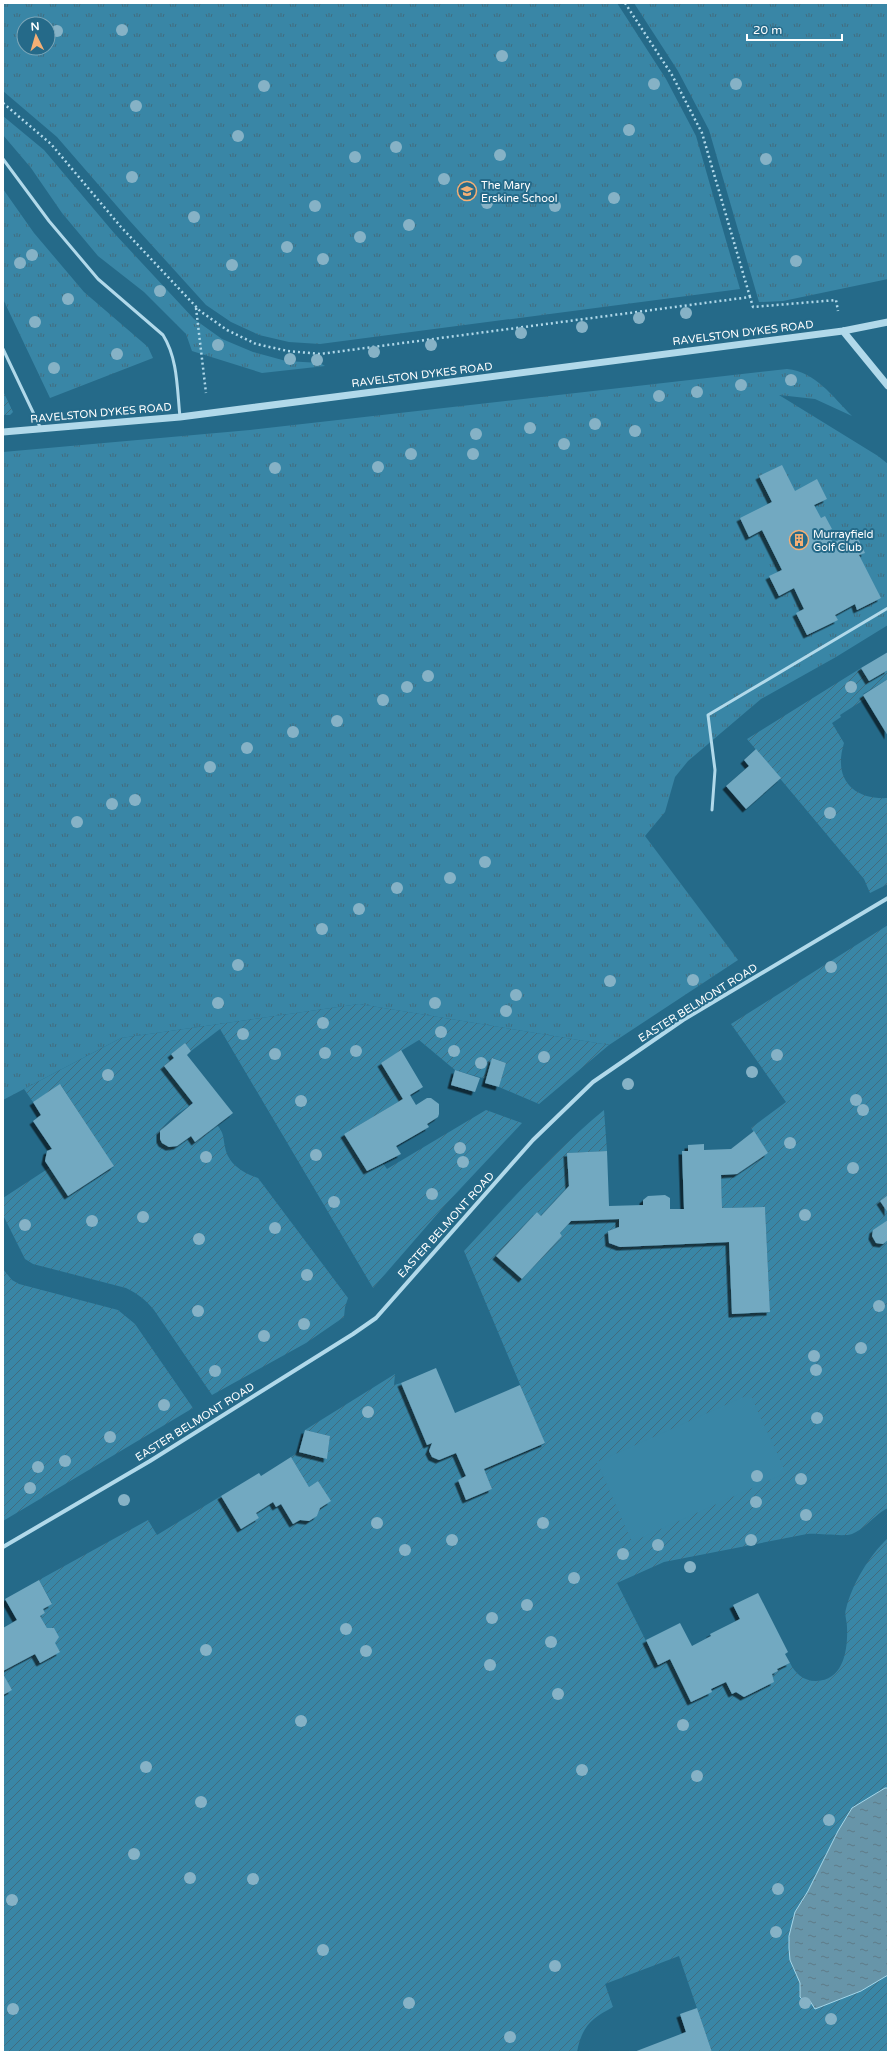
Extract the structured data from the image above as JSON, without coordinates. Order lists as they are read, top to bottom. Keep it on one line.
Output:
{"streets":{"street":["RAVELSTON DYKES ROAD","EASTER BELMONT ROAD"]},"places":{"school or university":["The Mary Erskine School"],"building":["Murrayfield Golf Club"]},"scale_bar":"20 m","north":"top"}
